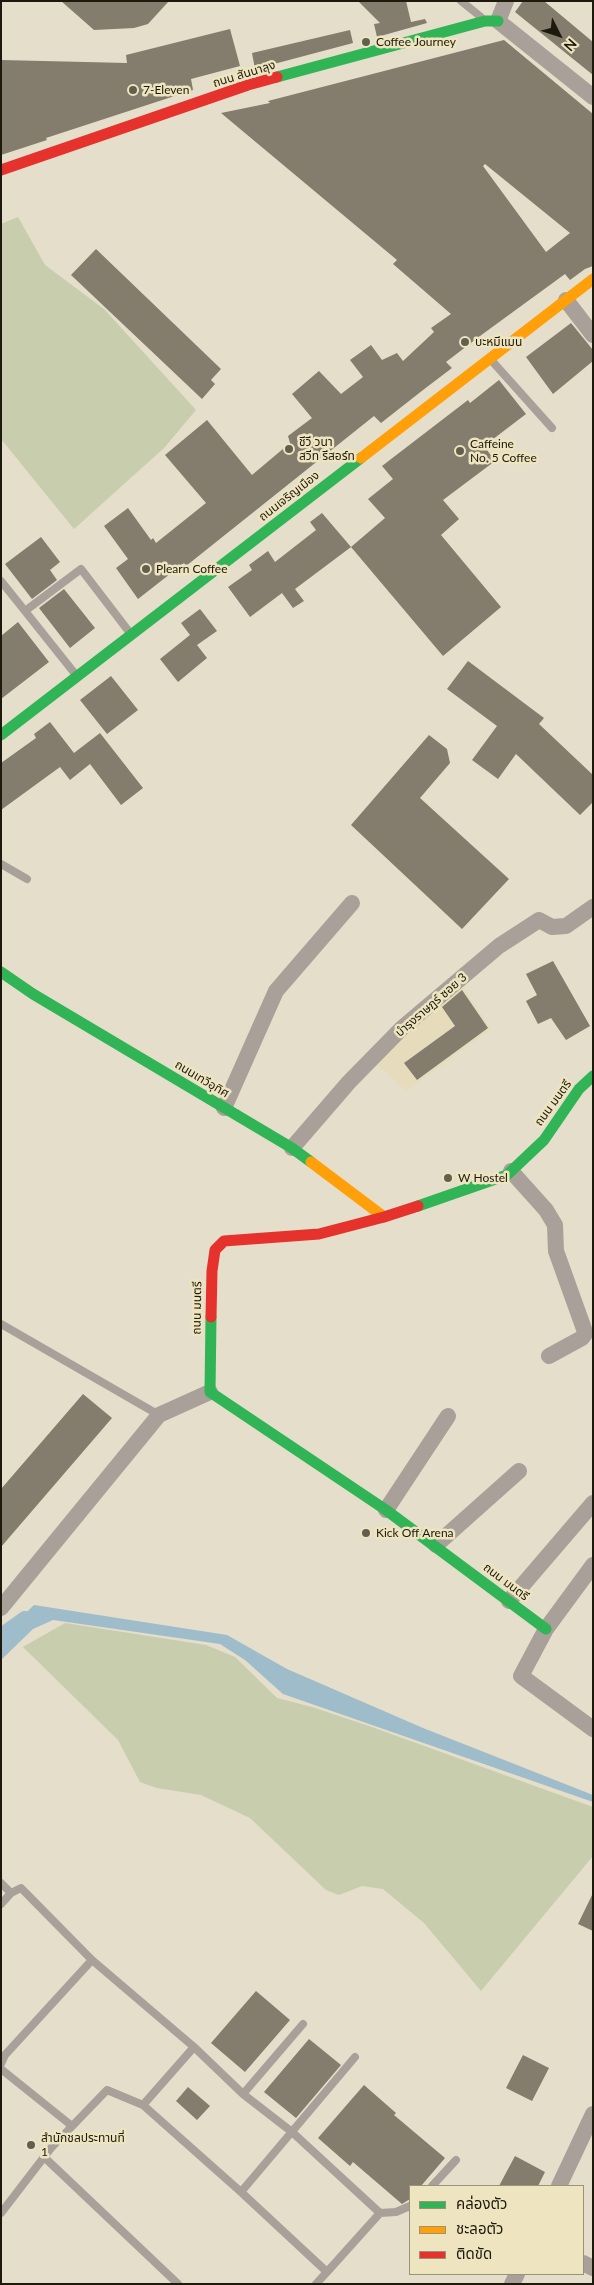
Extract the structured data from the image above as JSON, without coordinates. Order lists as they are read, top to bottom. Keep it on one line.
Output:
{"streets":{"street":["ถนน สันนาลุง","ถนนเจริญเมือง","บำรุงราษฏร์ ซอย 3","ถนนเทวีอุทิศ","ถนน มนตรี"]},"crossings":[["บำรุงราษฏร์ ซอย 3","ถนนเทวีอุทิศ"],["ถนนเทวีอุทิศ","ถนน มนตรี"]],"places":["Coffee Journey","7-Eleven","บะหมีแมน","ชีวี วนา สวีท รีสอร์ท","Caffeine No. 5 Coffee","Plearn Coffee","W Hostel","Kick Off Arena","สำนักชลประทานที่ 1"],"legend":["คล่องตัว","ชะลอตัว","ติดขัด"],"north":"bottom right"}
